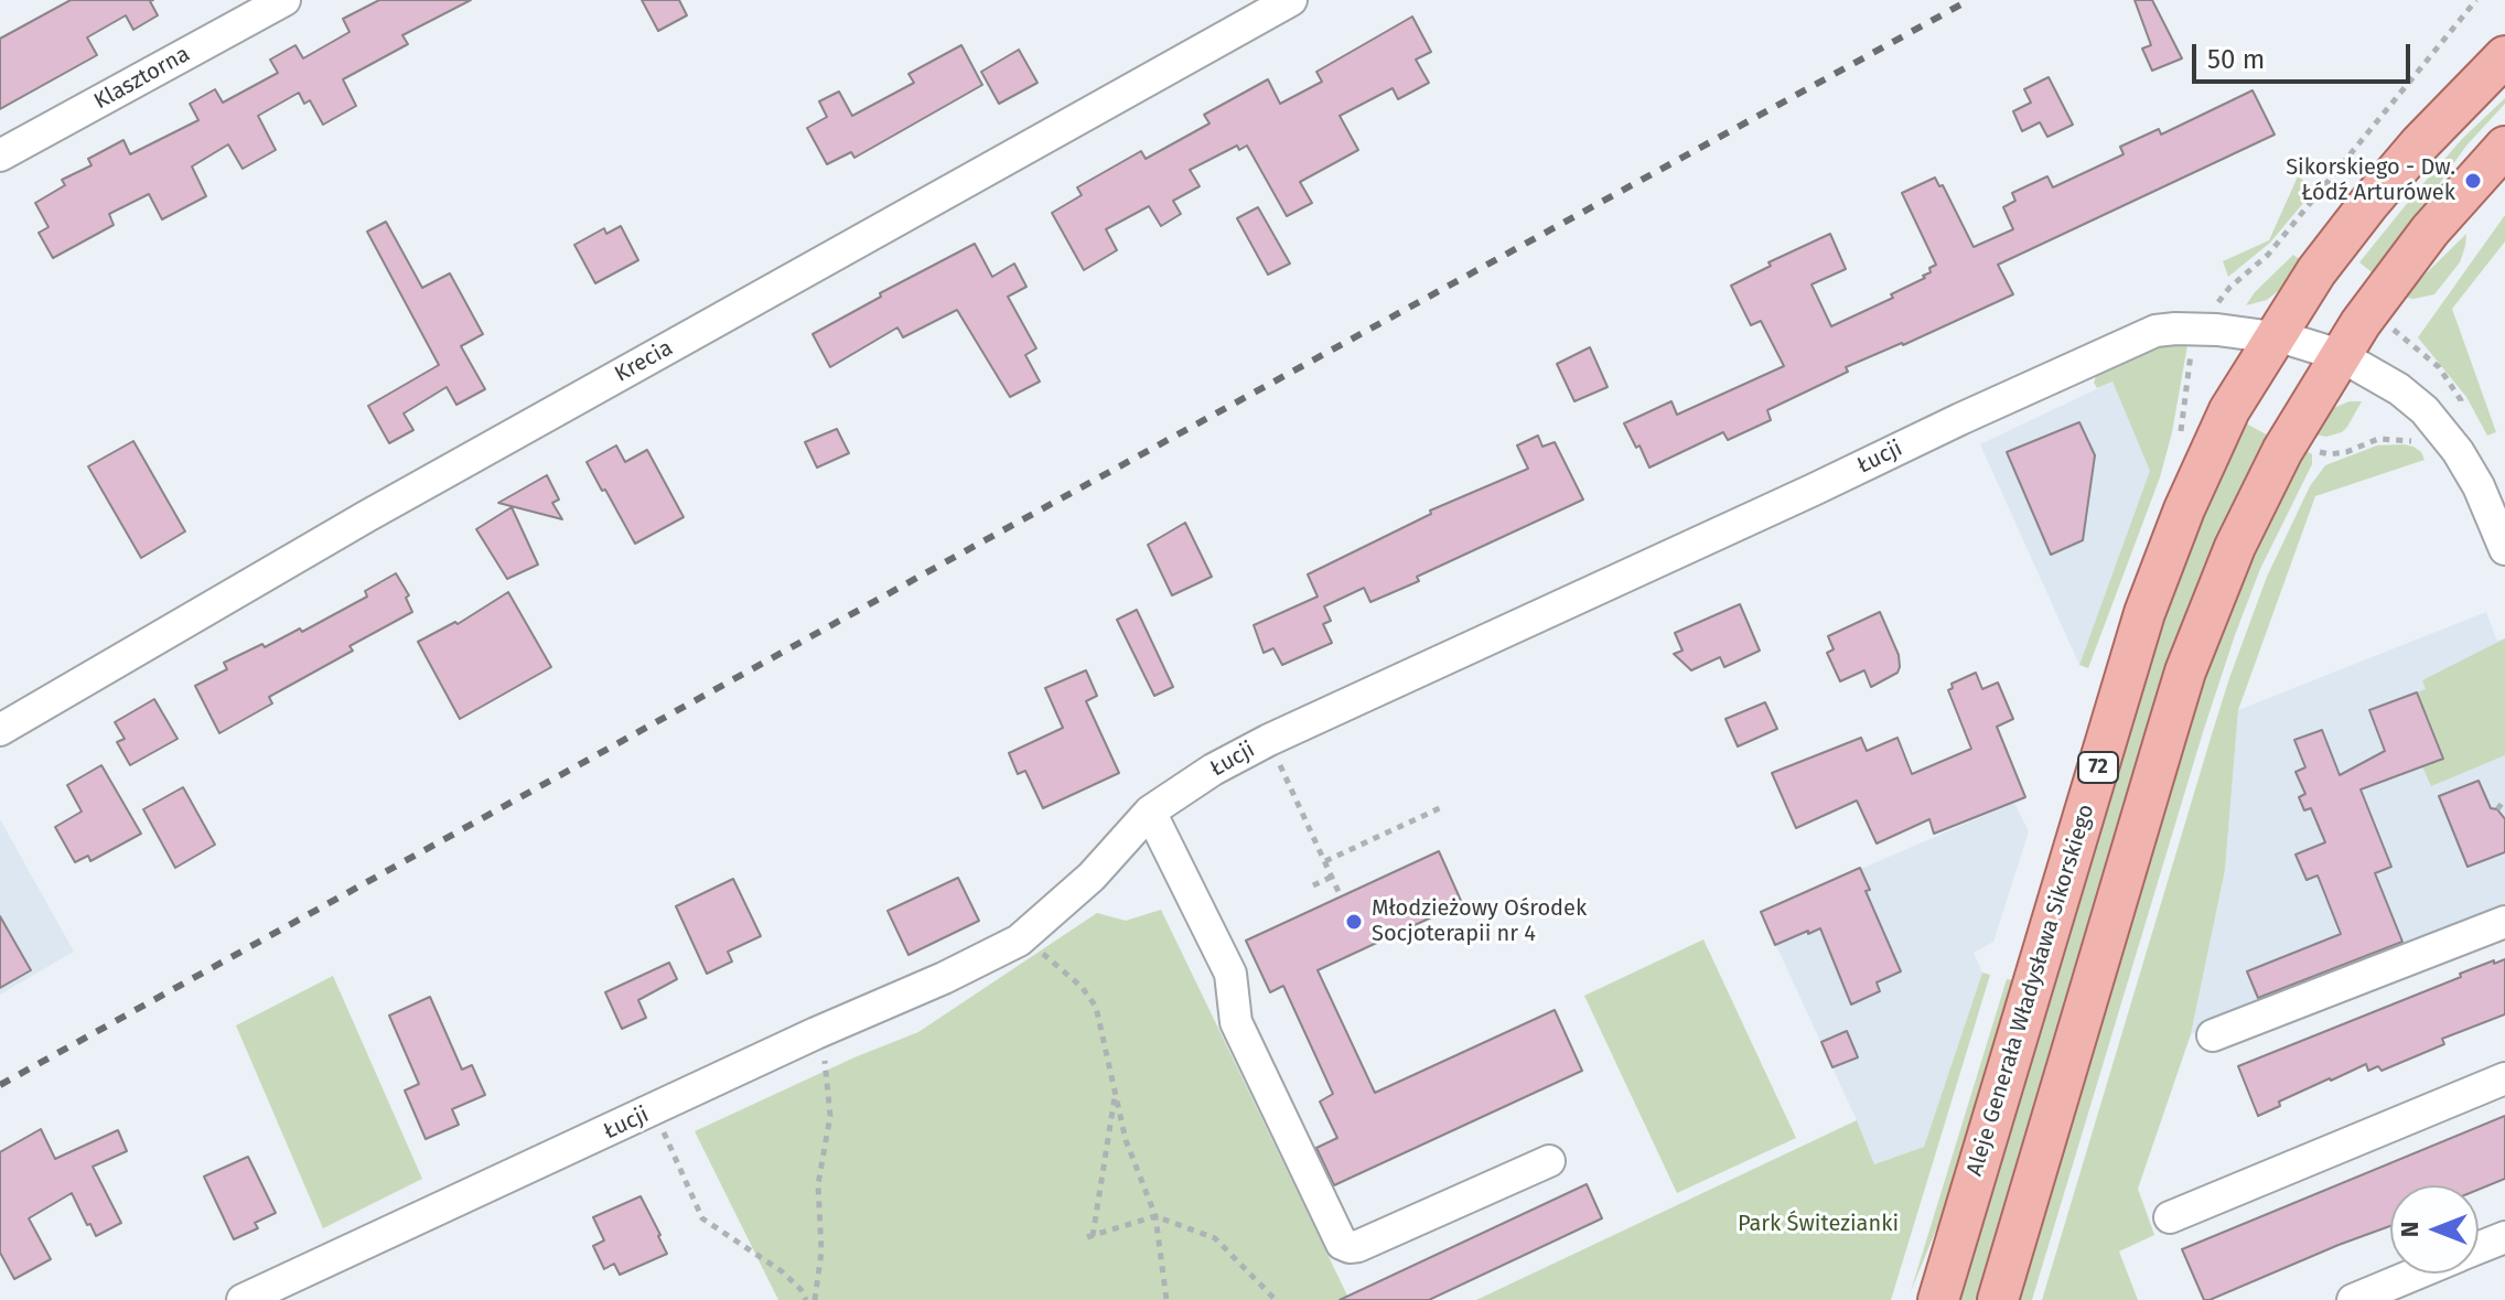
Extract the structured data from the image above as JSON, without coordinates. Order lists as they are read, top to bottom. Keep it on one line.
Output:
{"streets":{"main road":["72","Aleje Generała Władysława Sikorskiego"],"street":["Klasztorna","Krecia","Łucji"]},"crossings":[["Łucji","72"],["Łucji","Aleje Generała Władysława Sikorskiego"]],"parks":["Park Świtezianki"],"places":["Sikorskiego - Dw. Łódź Arturówek","Młodzieżowy Ośrodek Socjoterapii nr 4"],"scale_bar":"50 m","north":"left"}
